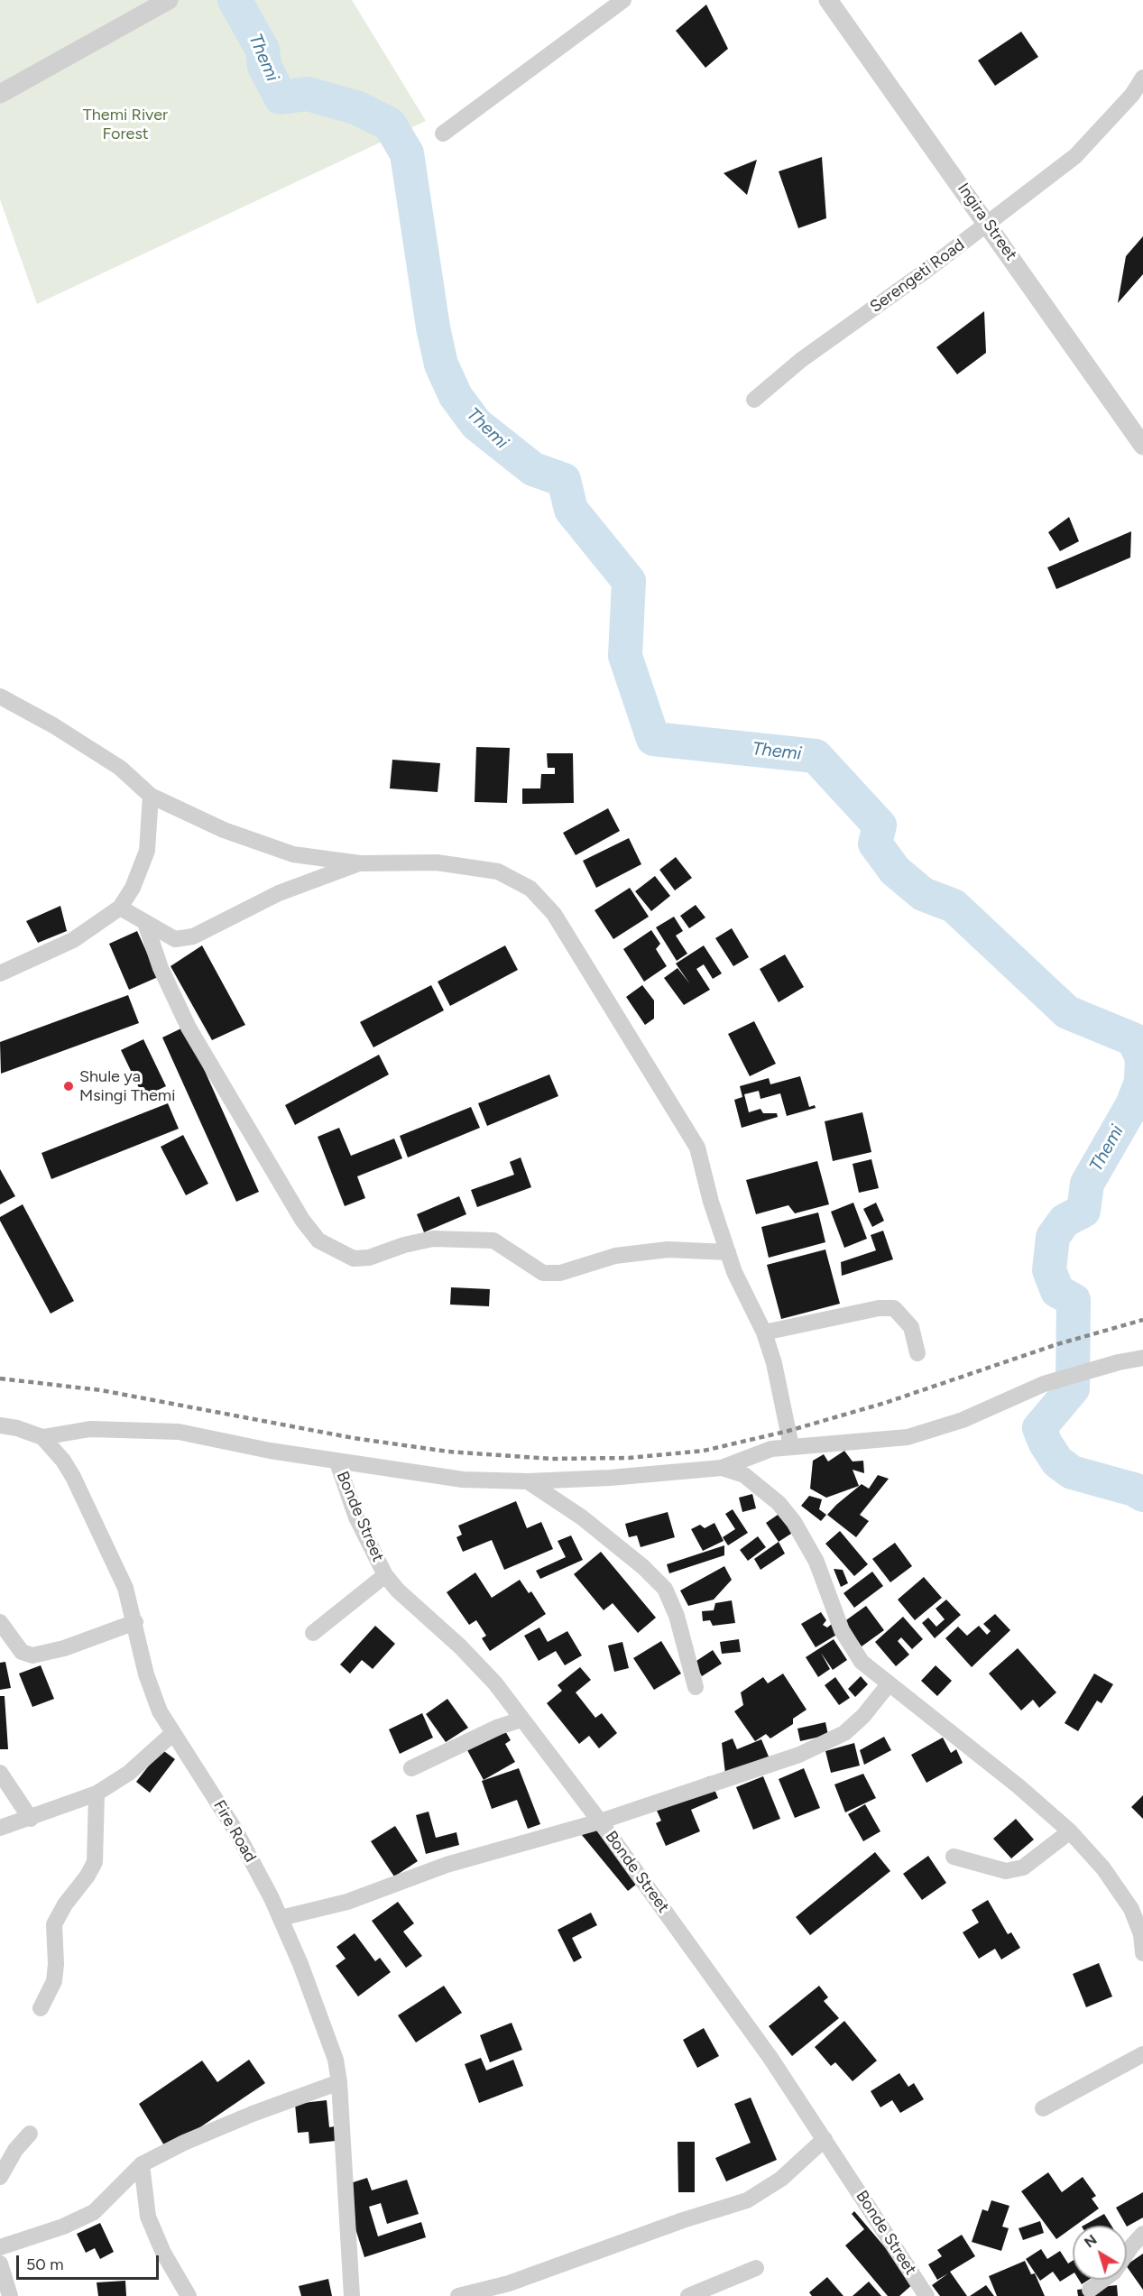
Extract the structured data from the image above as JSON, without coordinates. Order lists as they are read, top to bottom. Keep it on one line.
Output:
{"streets":{"street":["Ingira Street","Serengeti Road","Bonde Street","Fire Road"]},"crossings":[["Ingira Street","Serengeti Road"]],"water":["Themi"],"parks":["Themi River Forest"],"places":["Shule ya Msingi Themi"],"scale_bar":"50 m","north":"top left"}
